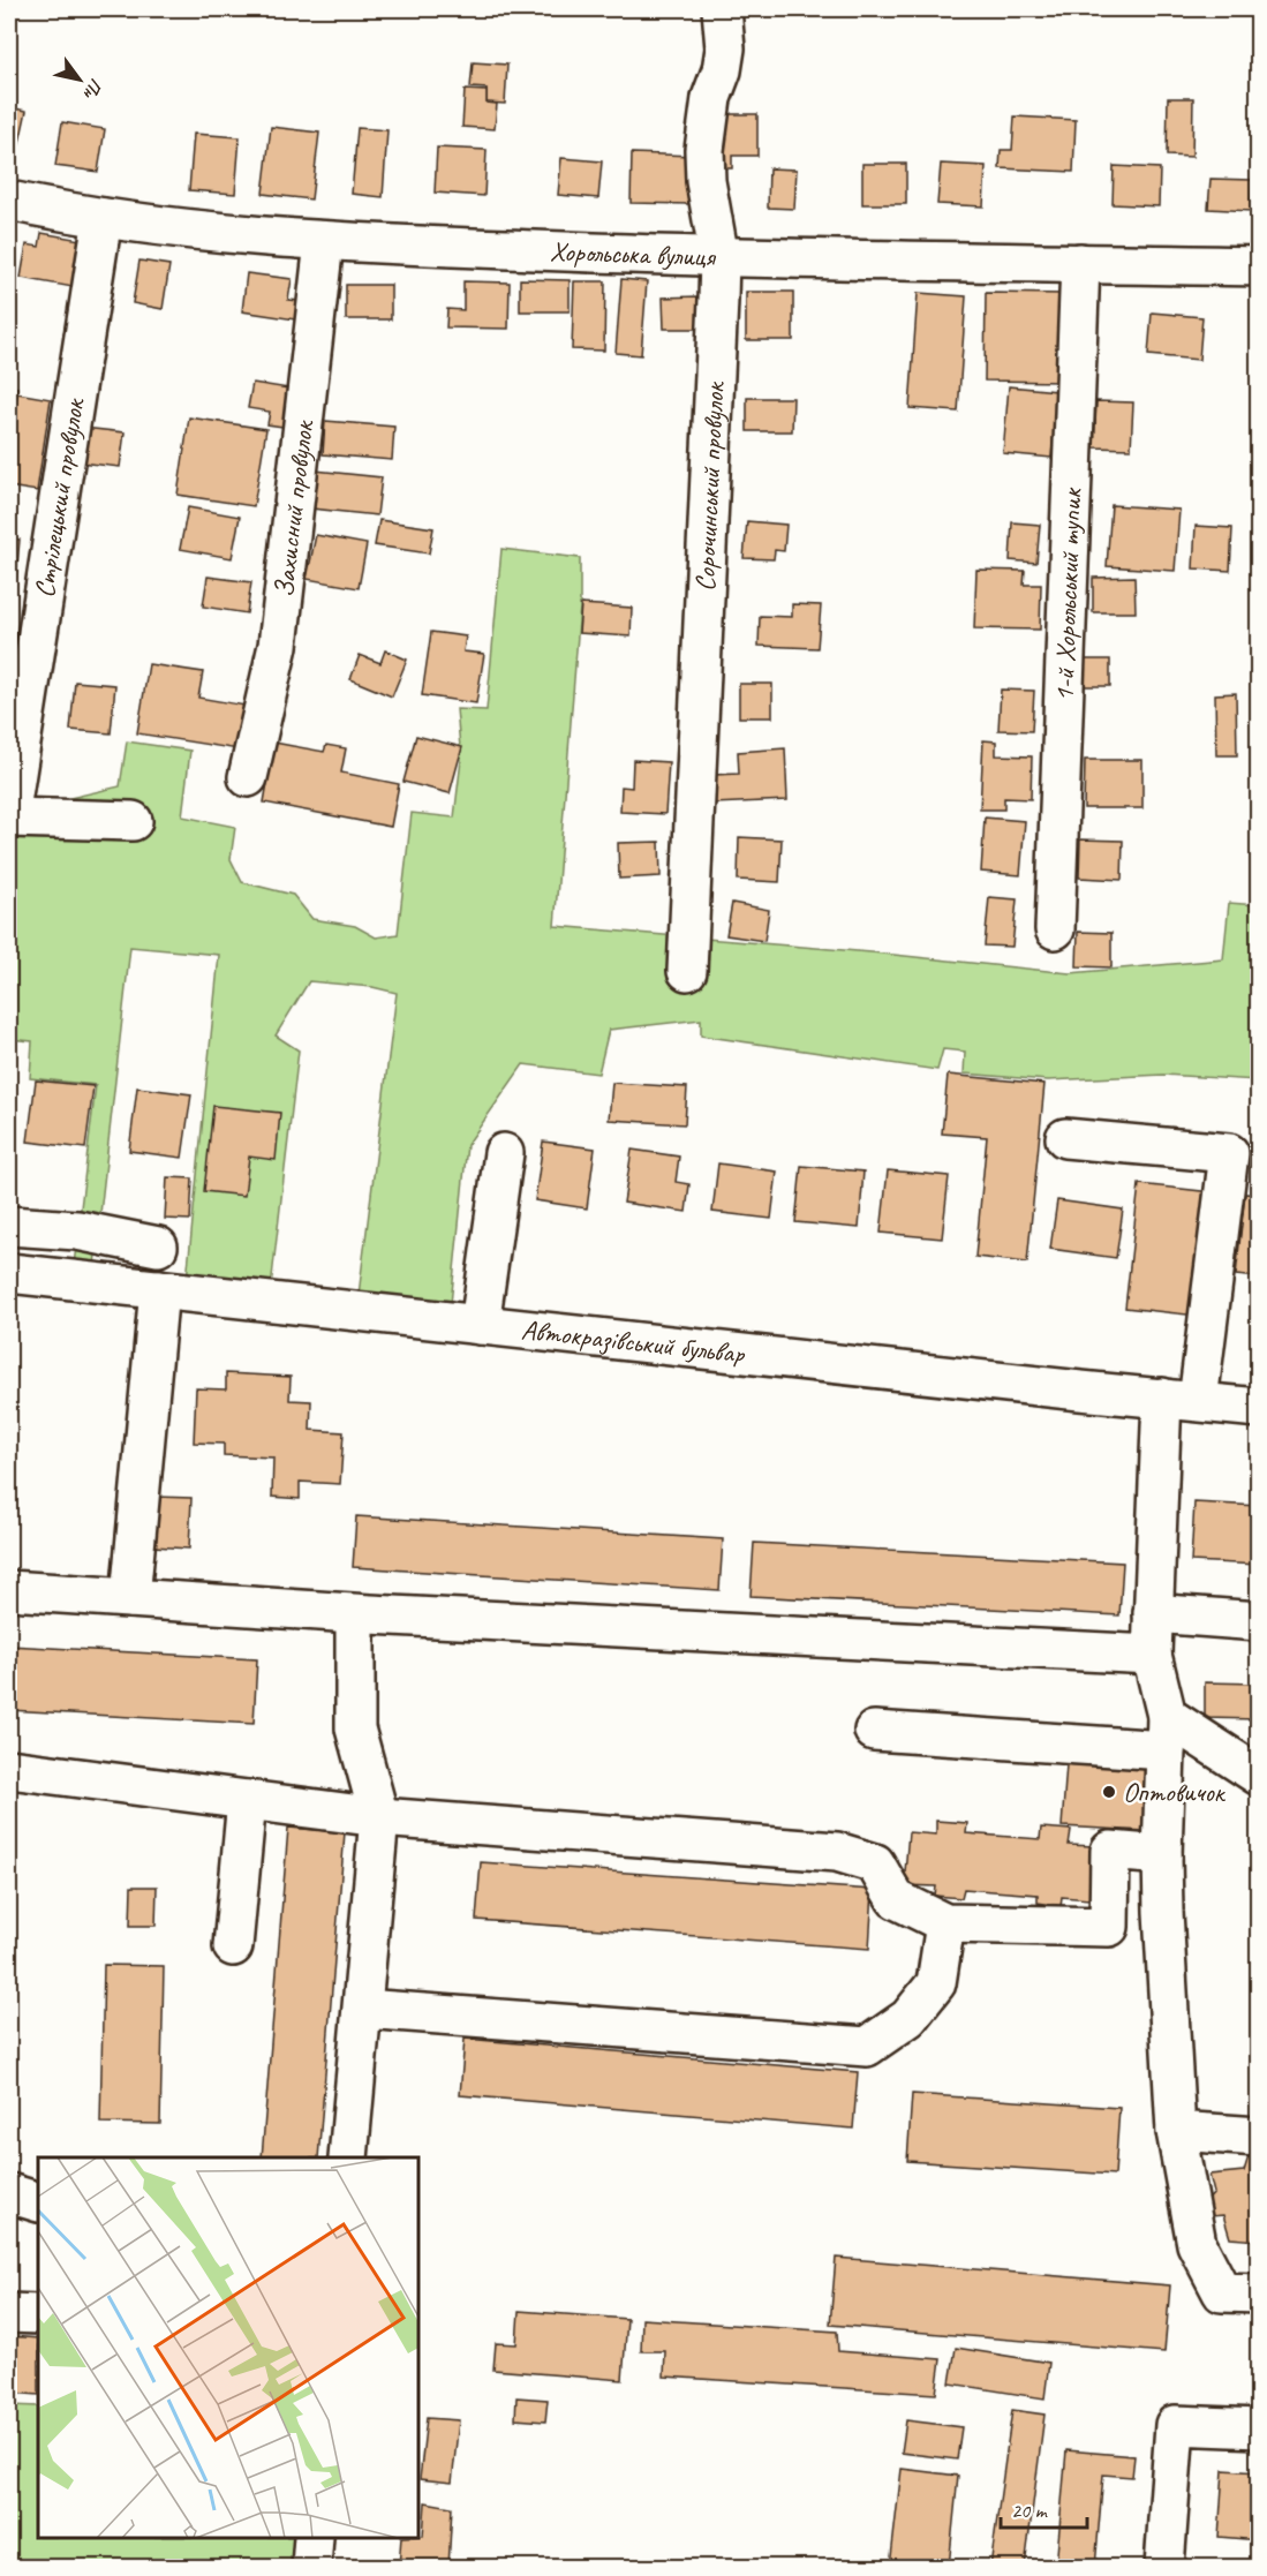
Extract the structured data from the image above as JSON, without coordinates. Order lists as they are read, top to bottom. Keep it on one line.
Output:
{"streets":{"street":["Хорольська вулиця","Сорочинський провулок","Стрілецький провулок","Захисний провулок","1-й Хорольський тупик","Автокразівський бульвар"]},"crossings":[["Хорольська вулиця","Сорочинський провулок"],["Хорольська вулиця","Стрілецький провулок"],["Хорольська вулиця","Захисний провулок"],["Хорольська вулиця","1-й Хорольський тупик"]],"places":["Оптовичок"],"scale_bar":"20 m","north":"bottom right"}
